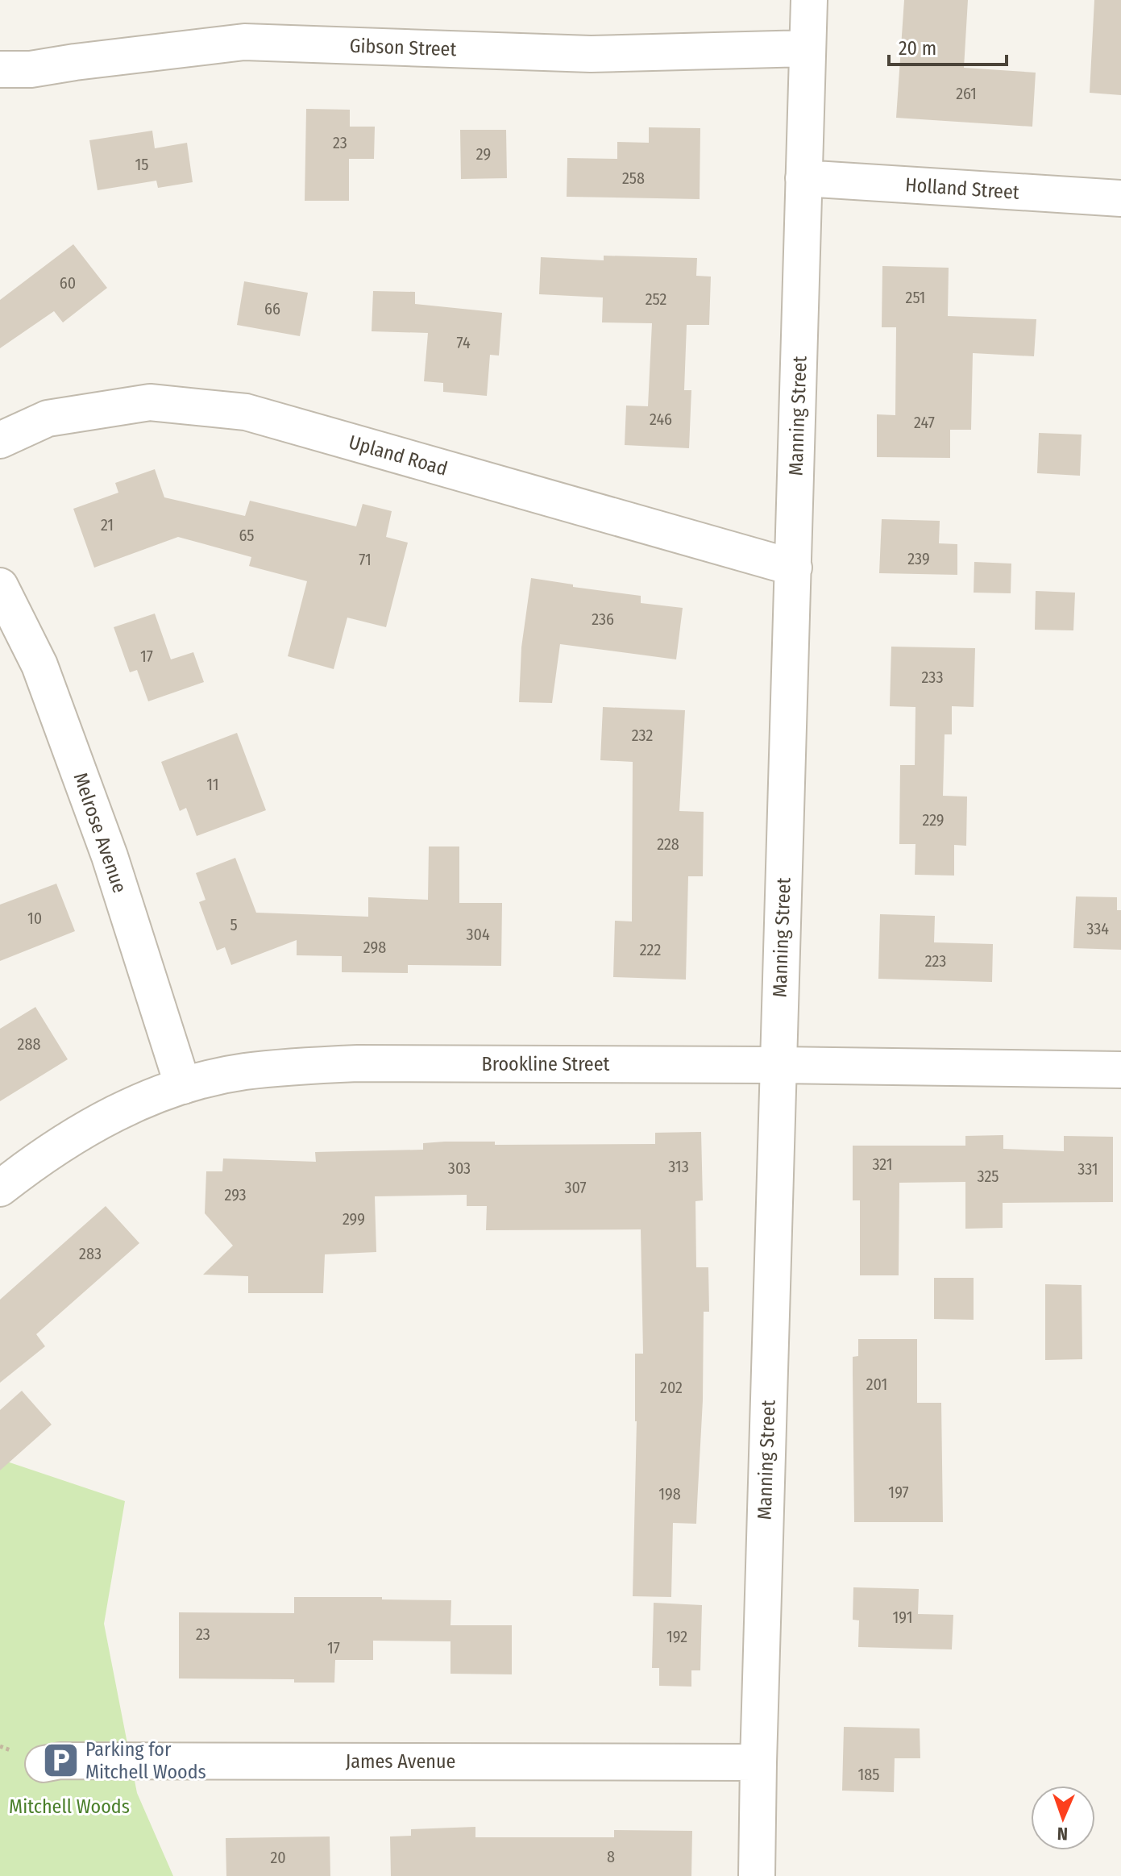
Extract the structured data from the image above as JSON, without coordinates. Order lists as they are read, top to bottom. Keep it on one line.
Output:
{"streets":{"street":["Gibson Street","Holland Street","Manning Street","Upland Road","Melrose Avenue","Brookline Street","James Avenue"]},"crossings":[["Gibson Street","Manning Street"],["Holland Street","Manning Street"],["Manning Street","Upland Road"],["Manning Street","Brookline Street"],["Manning Street","James Avenue"],["Melrose Avenue","Brookline Street"]],"parks":["Mitchell Woods"],"places":{"parking":["Parking for Mitchell Woods"]},"house_numbers":["261","23","29","15","258","60","251","252","66","74","246","247","21","65","239","71","236","17","233","232","11","229","228","10","5","334","304","298","222","223","288","321","313","303","331","325","307","293","299","283","201","202","197","198","191","23","192","17","185","8","20"],"scale_bar":"20 m","north":"bottom"}
